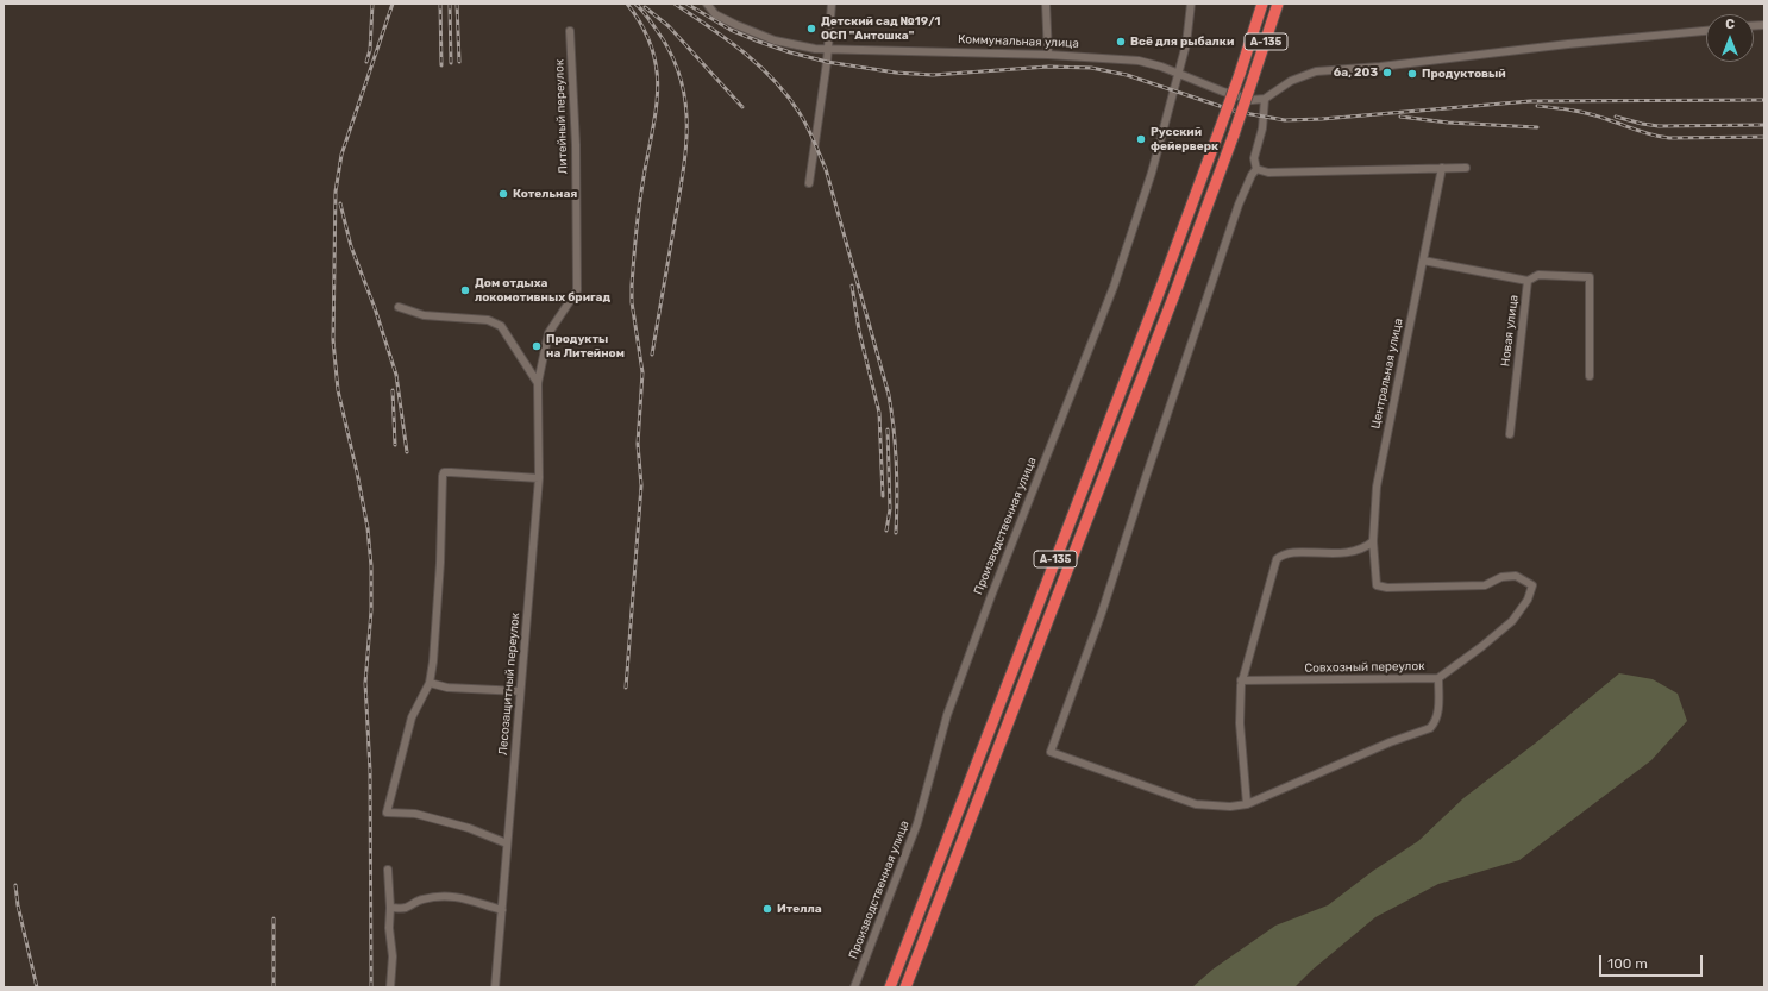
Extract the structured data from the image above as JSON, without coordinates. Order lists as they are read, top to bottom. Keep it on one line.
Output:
{"streets":{"highway":["А-135"],"street":["Коммунальная улица","Литейный переулок","Новая улица","Центральная улица","Производственная улица","Совхозный переулок","Лесозащитный переулок"]},"crossings":[["Коммунальная улица","Производственная улица"],["Литейный переулок","Лесозащитный переулок"],["Новая улица","Центральная улица"],["Центральная улица","Совхозный переулок"]],"places":["Детский сад №19/1 ОСП \"Антошка\"","Всё для рыбалки","6a, 203","Продуктовый","Русский фейерверк","Котельная","Дом отдыха локомотивных бригад","Продукты на Литейном","Ителла"],"scale_bar":"100 m","north":"top"}
